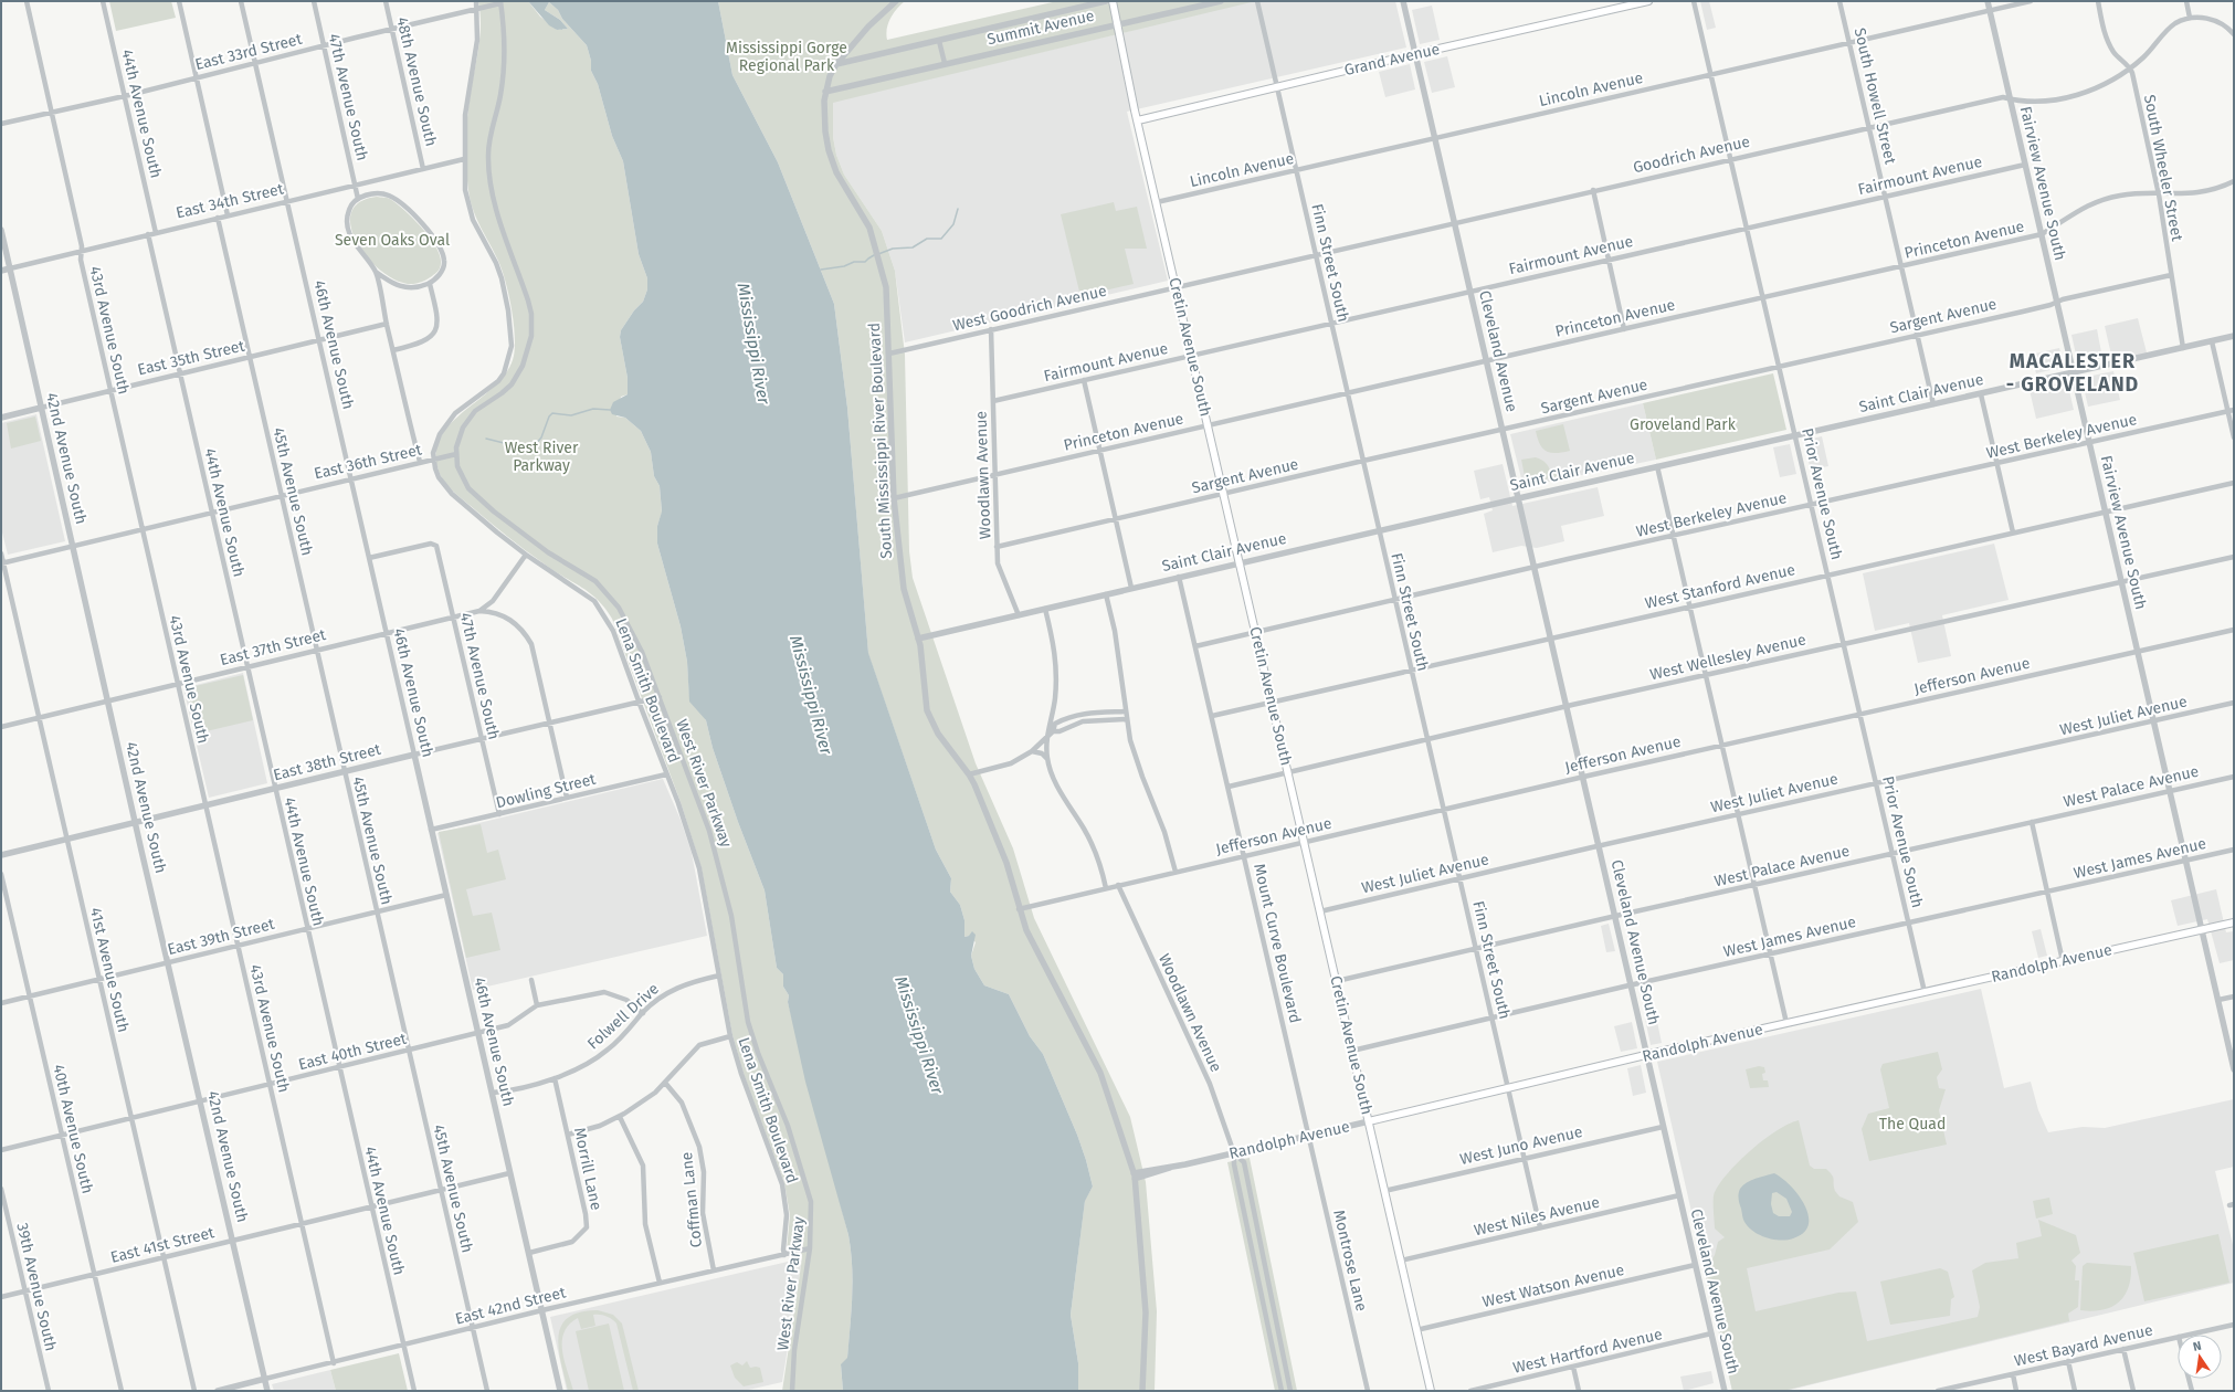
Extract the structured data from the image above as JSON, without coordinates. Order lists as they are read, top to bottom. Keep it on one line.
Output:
{"streets":{"main road":["Grand Avenue","Cretin Avenue South","Randolph Avenue"],"street":["Summit Avenue","East 33rd Street","48th Avenue South","Lincoln Avenue","South Howell Street","47th Avenue South","44th Avenue South","Goodrich Avenue","South Wheeler Street","Fairmount Avenue","Fairview Avenue South","East 34th Street","Princeton Avenue","Finn Street South","West Goodrich Avenue","Sargent Avenue","43rd Avenue South","46th Avenue South","Cleveland Avenue","East 35th Street","Saint Clair Avenue","West Berkeley Avenue","South Mississippi River Boulevard","42nd Avenue South","East 36th Street","Woodlawn Avenue","45th Avenue South","Prior Avenue South","West Stanford Avenue","East 37th Street","West Wellesley Avenue","Jefferson Avenue","Lena Smith Boulevard","West Juliet Avenue","East 38th Street","West River Parkway","West Palace Avenue","Dowling Street","West James Avenue","East 39th Street","Cleveland Avenue South","Mount Curve Boulevard","41st Avenue South","Folwell Drive","East 40th Street","40th Avenue South","West Juno Avenue","Morrill Lane","Coffman Lane","West Niles Avenue","East 41st Street","Montrose Lane","West Watson Avenue","39th Avenue South","East 42nd Street","West Bayard Avenue","West Hartford Avenue"]},"crossings":[["Summit Avenue","Cretin Avenue South"],["Summit Avenue","South Mississippi River Boulevard"],["East 33rd Street","48th Avenue South"],["East 33rd Street","47th Avenue South"],["East 33rd Street","44th Avenue South"],["East 33rd Street","43rd Avenue South"],["East 33rd Street","46th Avenue South"],["East 33rd Street","West River Parkway"],["Grand Avenue","Finn Street South"],["Grand Avenue","Cretin Avenue South"],["Grand Avenue","Cleveland Avenue"],["48th Avenue South","East 34th Street"],["Lincoln Avenue","South Howell Street"],["Lincoln Avenue","Fairview Avenue South"],["Lincoln Avenue","Finn Street South"],["Lincoln Avenue","Cretin Avenue South"],["Lincoln Avenue","Cleveland Avenue"],["Lincoln Avenue","Prior Avenue South"],["South Howell Street","Goodrich Avenue"],["South Howell Street","Fairmount Avenue"],["South Howell Street","Princeton Avenue"],["South Howell Street","Sargent Avenue"],["South Howell Street","Saint Clair Avenue"],["47th Avenue South","East 34th Street"],["47th Avenue South","46th Avenue South"],["47th Avenue South","East 37th Street"],["47th Avenue South","East 38th Street"],["47th Avenue South","Dowling Street"],["44th Avenue South","East 34th Street"],["44th Avenue South","East 35th Street"],["44th Avenue South","East 36th Street"],["44th Avenue South","East 37th Street"],["44th Avenue South","East 38th Street"],["44th Avenue South","East 39th Street"],["44th Avenue South","East 40th Street"],["44th Avenue South","East 41st Street"],["44th Avenue South","East 42nd Street"],["Goodrich Avenue","South Wheeler Street"],["Goodrich Avenue","Fairview Avenue South"],["Goodrich Avenue","Finn Street South"],["Goodrich Avenue","West Goodrich Avenue"],["Goodrich Avenue","Cretin Avenue South"],["Goodrich Avenue","Cleveland Avenue"],["Goodrich Avenue","Prior Avenue South"],["South Wheeler Street","Princeton Avenue"],["South Wheeler Street","Sargent Avenue"],["South Wheeler Street","Saint Clair Avenue"],["Fairmount Avenue","Fairview Avenue South"],["Fairmount Avenue","Finn Street South"],["Fairmount Avenue","Cretin Avenue South"],["Fairmount Avenue","Cleveland Avenue"],["Fairmount Avenue","Woodlawn Avenue"],["Fairmount Avenue","Prior Avenue South"],["Fairview Avenue South","Princeton Avenue"],["Fairview Avenue South","Sargent Avenue"],["Fairview Avenue South","Saint Clair Avenue"],["Fairview Avenue South","West Berkeley Avenue"],["Fairview Avenue South","West Stanford Avenue"],["Fairview Avenue South","West Wellesley Avenue"],["Fairview Avenue South","Jefferson Avenue"],["Fairview Avenue South","West Juliet Avenue"],["Fairview Avenue South","West Palace Avenue"],["Fairview Avenue South","West James Avenue"],["Fairview Avenue South","Randolph Avenue"],["East 34th Street","43rd Avenue South"],["East 34th Street","46th Avenue South"],["East 34th Street","42nd Avenue South"],["East 34th Street","45th Avenue South"],["Princeton Avenue","Finn Street South"],["Princeton Avenue","Cretin Avenue South"],["Princeton Avenue","Cleveland Avenue"],["Princeton Avenue","South Mississippi River Boulevard"],["Princeton Avenue","Woodlawn Avenue"],["Princeton Avenue","Prior Avenue South"],["Finn Street South","Sargent Avenue"],["Finn Street South","Saint Clair Avenue"],["Finn Street South","West Berkeley Avenue"],["Finn Street South","West Stanford Avenue"],["Finn Street South","West Wellesley Avenue"],["Finn Street South","Jefferson Avenue"],["Finn Street South","West Juliet Avenue"],["Finn Street South","West Palace Avenue"],["Finn Street South","West James Avenue"],["Finn Street South","Randolph Avenue"],["Finn Street South","West Juno Avenue"],["Finn Street South","West Niles Avenue"],["West Goodrich Avenue","Cretin Avenue South"],["West Goodrich Avenue","South Mississippi River Boulevard"],["West Goodrich Avenue","Woodlawn Avenue"],["Sargent Avenue","Cretin Avenue South"],["Sargent Avenue","Cleveland Avenue"],["Sargent Avenue","Woodlawn Avenue"],["Sargent Avenue","Prior Avenue South"],["43rd Avenue South","East 35th Street"],["43rd Avenue South","East 36th Street"],["43rd Avenue South","East 37th Street"],["43rd Avenue South","East 38th Street"],["43rd Avenue South","East 39th Street"],["43rd Avenue South","East 40th Street"],["43rd Avenue South","East 41st Street"],["43rd Avenue South","East 42nd Street"],["46th Avenue South","East 35th Street"],["46th Avenue South","East 36th Street"],["46th Avenue South","East 37th Street"],["46th Avenue South","East 38th Street"],["46th Avenue South","Dowling Street"],["46th Avenue South","East 39th Street"],["46th Avenue South","Folwell Drive"],["46th Avenue South","East 40th Street"],["46th Avenue South","Morrill Lane"],["46th Avenue South","East 41st Street"],["46th Avenue South","East 42nd Street"],["Cretin Avenue South","Saint Clair Avenue"],["Cretin Avenue South","West Berkeley Avenue"],["Cretin Avenue South","West Stanford Avenue"],["Cretin Avenue South","West Wellesley Avenue"],["Cretin Avenue South","Jefferson Avenue"],["Cretin Avenue South","West Juliet Avenue"],["Cretin Avenue South","West Palace Avenue"],["Cretin Avenue South","West James Avenue"],["Cretin Avenue South","Randolph Avenue"],["Cretin Avenue South","West Juno Avenue"],["Cretin Avenue South","West Niles Avenue"],["Cretin Avenue South","West Watson Avenue"],["Cleveland Avenue","Saint Clair Avenue"],["Cleveland Avenue","West Berkeley Avenue"],["Cleveland Avenue","West Stanford Avenue"],["Cleveland Avenue","West Wellesley Avenue"],["Cleveland Avenue","Cleveland Avenue South"],["East 35th Street","42nd Avenue South"],["East 35th Street","45th Avenue South"],["Saint Clair Avenue","South Mississippi River Boulevard"],["Saint Clair Avenue","Woodlawn Avenue"],["Saint Clair Avenue","Prior Avenue South"],["Saint Clair Avenue","Mount Curve Boulevard"],["West Berkeley Avenue","Prior Avenue South"],["West Berkeley Avenue","Mount Curve Boulevard"],["South Mississippi River Boulevard","Jefferson Avenue"],["South Mississippi River Boulevard","Randolph Avenue"],["42nd Avenue South","East 36th Street"],["42nd Avenue South","East 37th Street"],["42nd Avenue South","East 38th Street"],["42nd Avenue South","East 39th Street"],["42nd Avenue South","East 40th Street"],["42nd Avenue South","East 41st Street"],["42nd Avenue South","East 42nd Street"],["East 36th Street","45th Avenue South"],["East 36th Street","Lena Smith Boulevard"],["East 36th Street","West River Parkway"],["East 36th Street","41st Avenue South"],["Woodlawn Avenue","Jefferson Avenue"],["Woodlawn Avenue","Randolph Avenue"],["45th Avenue South","East 37th Street"],["45th Avenue South","East 38th Street"],["45th Avenue South","East 39th Street"],["45th Avenue South","East 40th Street"],["45th Avenue South","East 41st Street"],["45th Avenue South","East 42nd Street"],["Prior Avenue South","West Stanford Avenue"],["Prior Avenue South","West Wellesley Avenue"],["Prior Avenue South","Jefferson Avenue"],["Prior Avenue South","West Juliet Avenue"],["Prior Avenue South","West Palace Avenue"],["Prior Avenue South","West James Avenue"],["Prior Avenue South","Randolph Avenue"],["West Stanford Avenue","Mount Curve Boulevard"],["East 37th Street","Lena Smith Boulevard"],["East 37th Street","41st Avenue South"],["West Wellesley Avenue","Cleveland Avenue South"],["West Wellesley Avenue","Mount Curve Boulevard"],["Jefferson Avenue","Cleveland Avenue South"],["Jefferson Avenue","Mount Curve Boulevard"],["Lena Smith Boulevard","East 38th Street"],["Lena Smith Boulevard","Dowling Street"],["Lena Smith Boulevard","Folwell Drive"],["Lena Smith Boulevard","East 42nd Street"],["West Juliet Avenue","Cleveland Avenue South"],["East 38th Street","West River Parkway"],["East 38th Street","41st Avenue South"],["West River Parkway","East 42nd Street"],["West Palace Avenue","Cleveland Avenue South"],["West James Avenue","Cleveland Avenue South"],["East 39th Street","41st Avenue South"],["East 39th Street","40th Avenue South"],["Cleveland Avenue South","Randolph Avenue"],["Cleveland Avenue South","West Juno Avenue"],["Cleveland Avenue South","West Niles Avenue"],["Cleveland Avenue South","West Watson Avenue"],["Cleveland Avenue South","West Hartford Avenue"],["Mount Curve Boulevard","Randolph Avenue"],["Mount Curve Boulevard","Montrose Lane"],["Randolph Avenue","Montrose Lane"],["41st Avenue South","East 40th Street"],["41st Avenue South","East 41st Street"],["Folwell Drive","Morrill Lane"],["East 40th Street","40th Avenue South"],["40th Avenue South","East 41st Street"],["Coffman Lane","East 42nd Street"],["East 41st Street","39th Avenue South"]],"districts":["MACALESTER - GROVELAND"],"water":["Mississippi River"],"parks":["Mississippi Gorge Regional Park","Seven Oaks Oval","Groveland Park","West River Parkway","The Quad"],"north":"top"}
